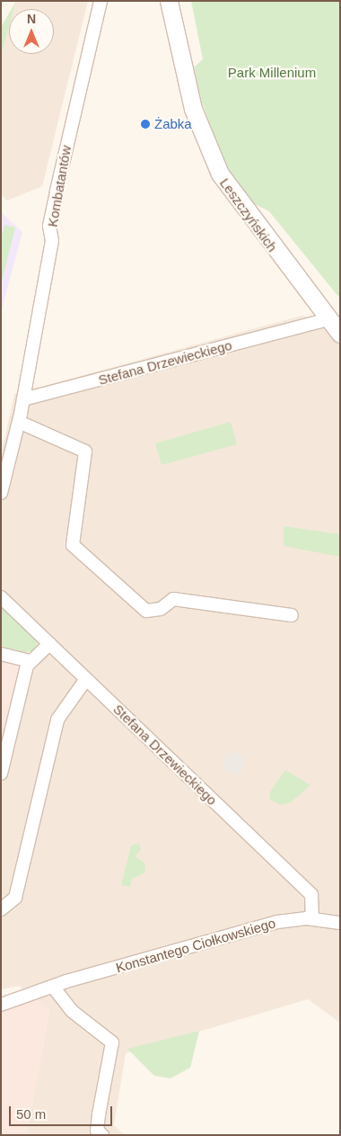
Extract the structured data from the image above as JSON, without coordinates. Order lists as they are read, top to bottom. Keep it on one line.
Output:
{"streets":{"street":["Kombatantów","Leszczyńskich","Stefana Drzewieckiego","Konstantego Ciołkowskiego"]},"crossings":[["Kombatantów","Stefana Drzewieckiego"],["Leszczyńskich","Stefana Drzewieckiego"],["Stefana Drzewieckiego","Konstantego Ciołkowskiego"]],"parks":["Park Millenium"],"places":["Żabka"],"scale_bar":"50 m","north":"top"}
